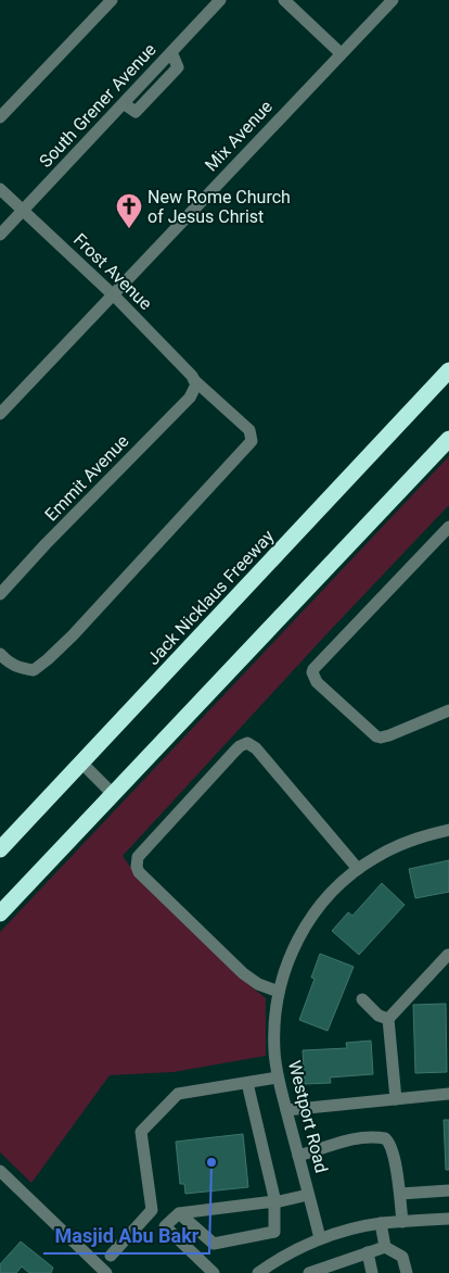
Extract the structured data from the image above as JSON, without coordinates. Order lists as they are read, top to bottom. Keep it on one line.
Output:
{"streets":{"highway":["Jack Nicklaus Freeway"],"street":["South Grener Avenue","Mix Avenue","Frost Avenue","Emmit Avenue","Westport Road"]},"crossings":[["South Grener Avenue","Frost Avenue"],["Mix Avenue","Frost Avenue"],["Frost Avenue","Emmit Avenue"]],"places":{"church":["New Rome Church of Jesus Christ"],"other":["Masjid Abu Bakr"]}}
